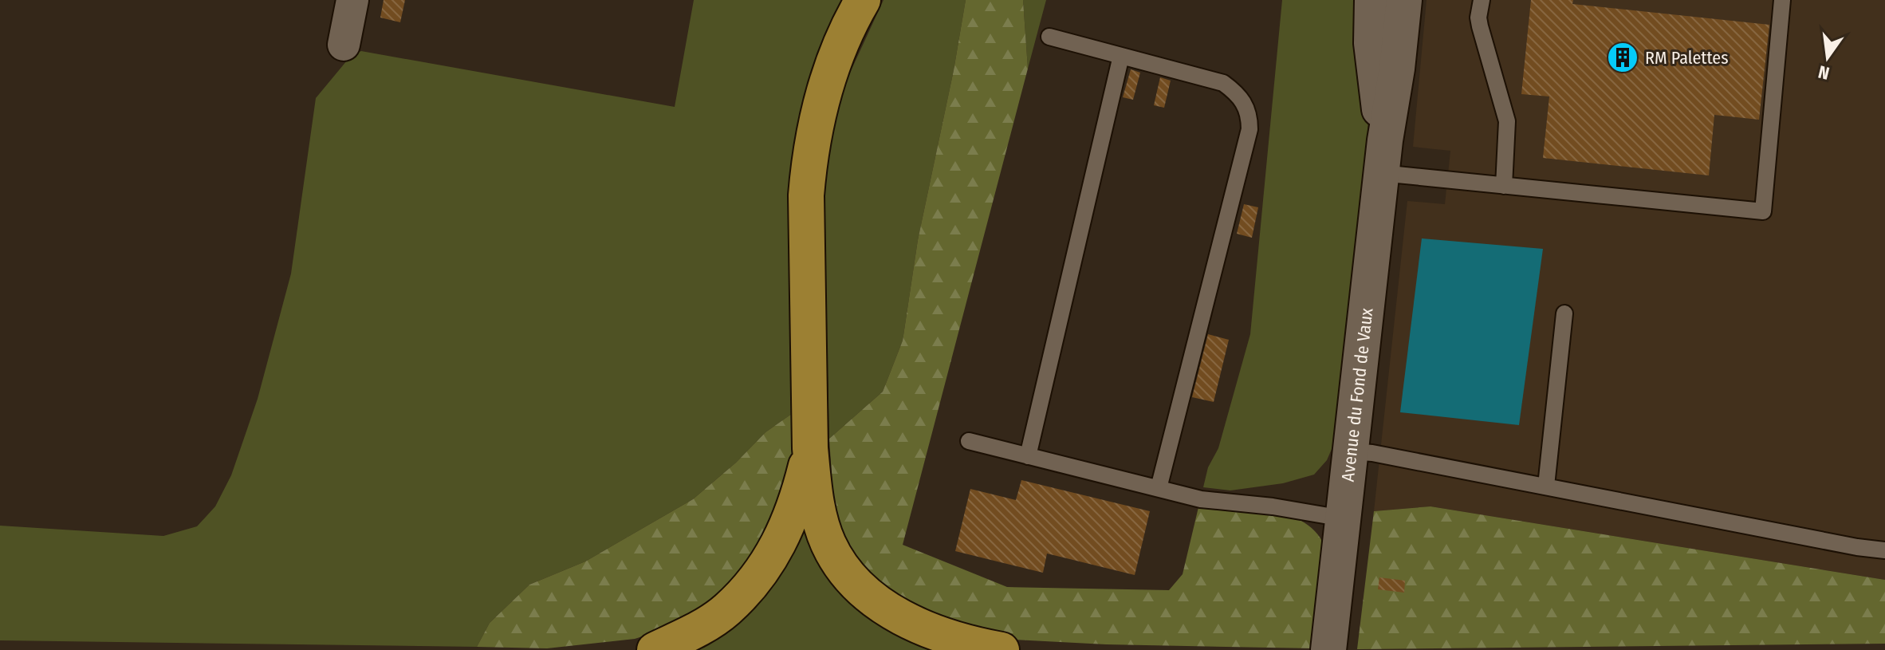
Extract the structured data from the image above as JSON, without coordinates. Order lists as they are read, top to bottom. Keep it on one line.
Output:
{"streets":{"street":["Avenue du Fond de Vaux"]},"places":{"building":["RM Palettes"]},"north":"bottom"}
